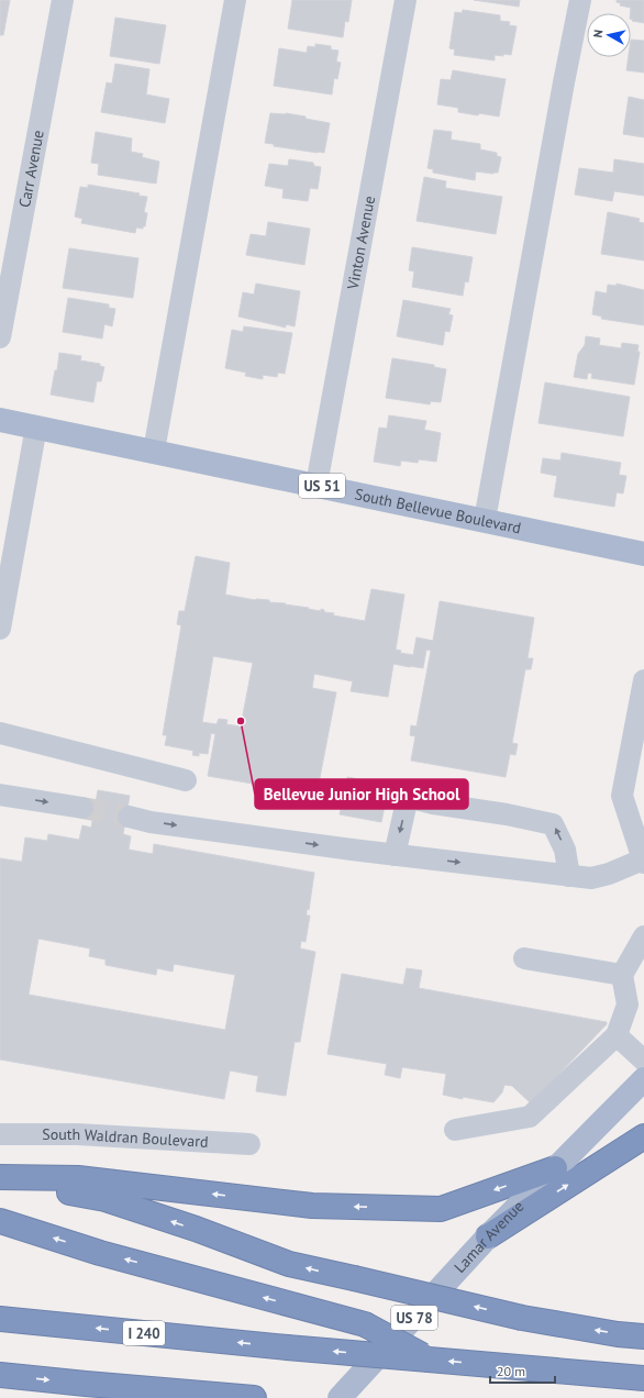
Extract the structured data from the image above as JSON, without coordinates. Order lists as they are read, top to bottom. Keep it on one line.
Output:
{"streets":{"highway":["I 240"],"main road":["US 51","South Bellevue Boulevard","Lamar Avenue","US 78"],"street":["Carr Avenue","Vinton Avenue","South Waldran Boulevard"]},"crossings":[["Vinton Avenue","South Bellevue Boulevard"]],"places":["Bellevue Junior High School"],"scale_bar":"20 m","north":"left"}
